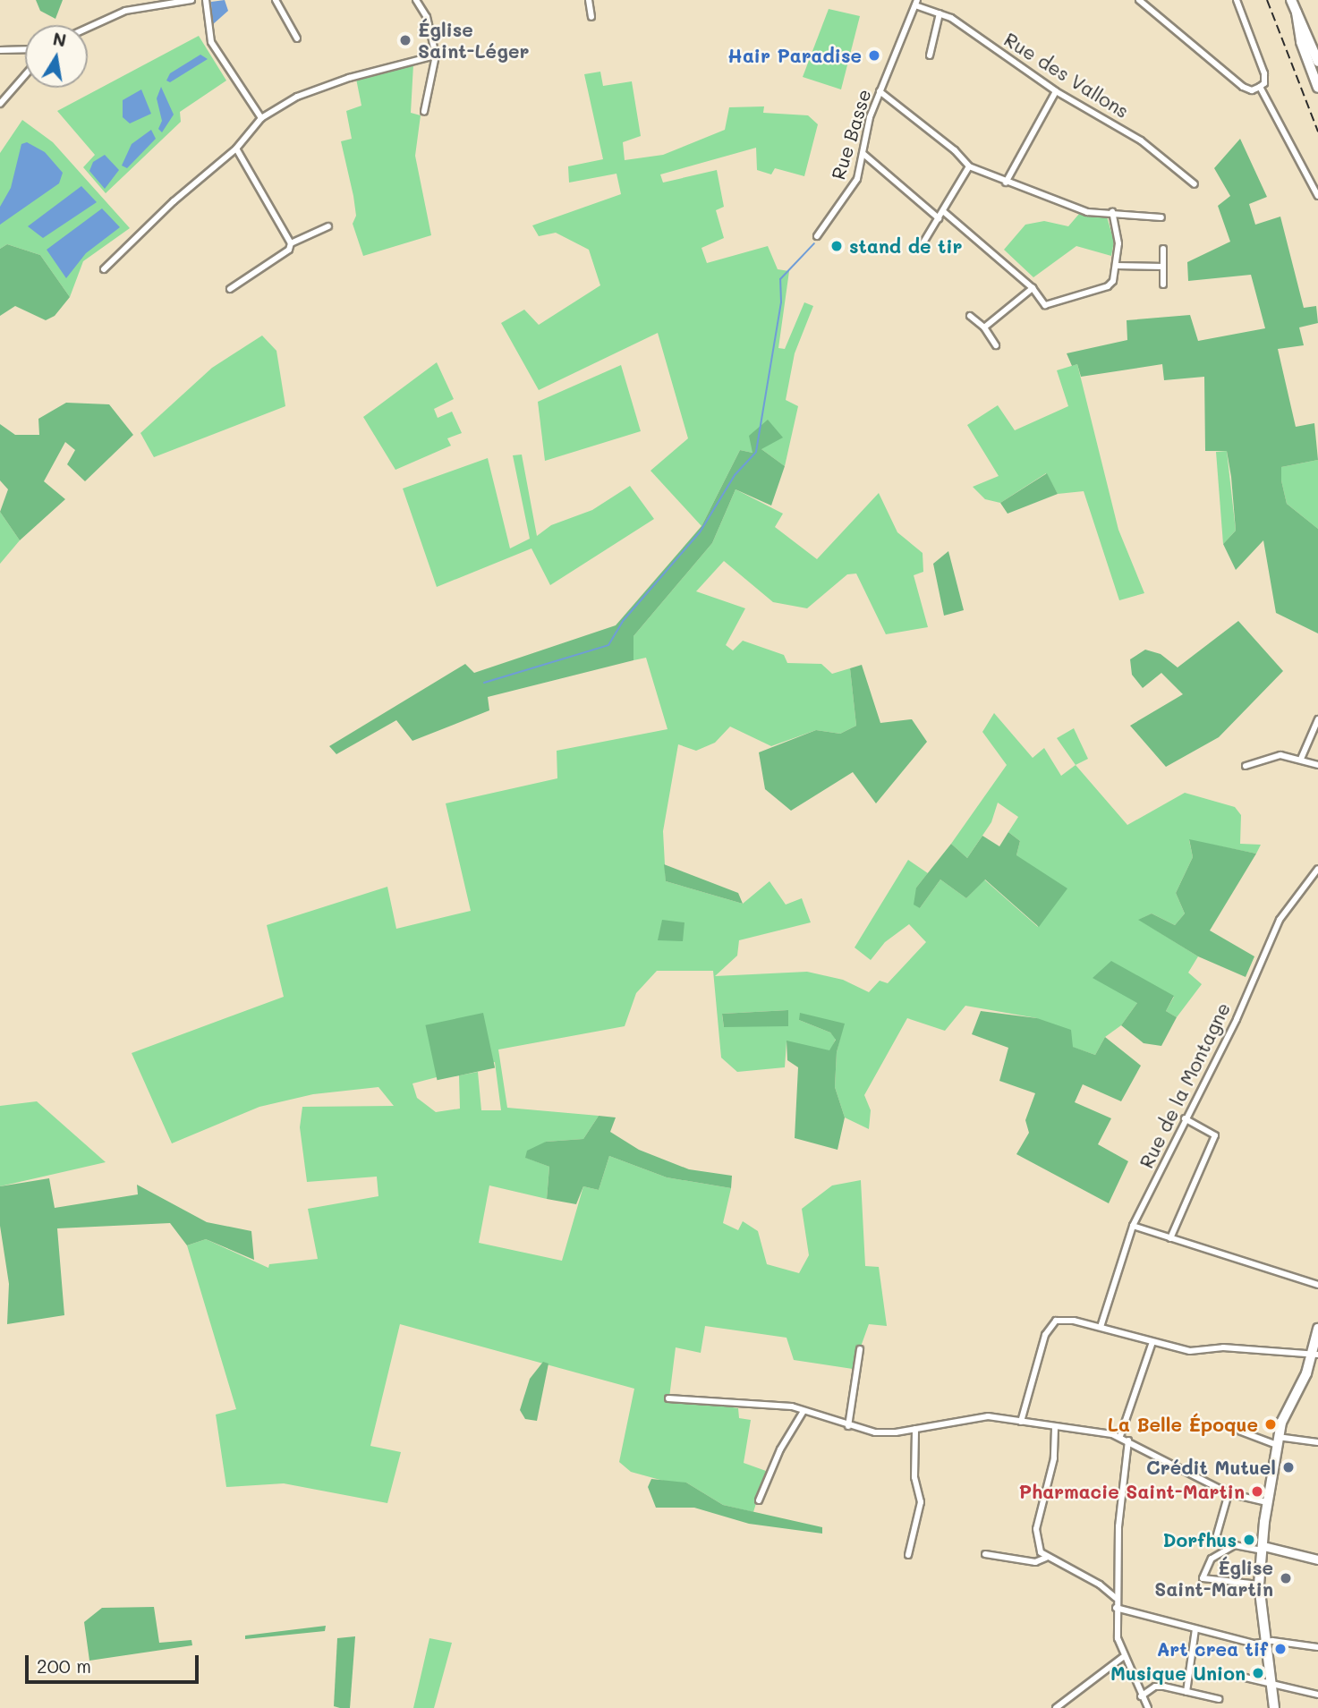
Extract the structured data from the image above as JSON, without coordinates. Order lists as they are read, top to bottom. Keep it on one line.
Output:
{"streets":{"street":["Rue des Vallons","Rue Basse","Rue de la Montagne"]},"crossings":[["Rue des Vallons","Rue Basse"]],"places":["Église Saint-Léger","Hair Paradise","stand de tir","La Belle Époque","Crédit Mutuel","Pharmacie Saint-Martin","Dorfhus","Église Saint-Martin","Art crea tif","Musique Union"],"scale_bar":"200 m","north":"top"}
